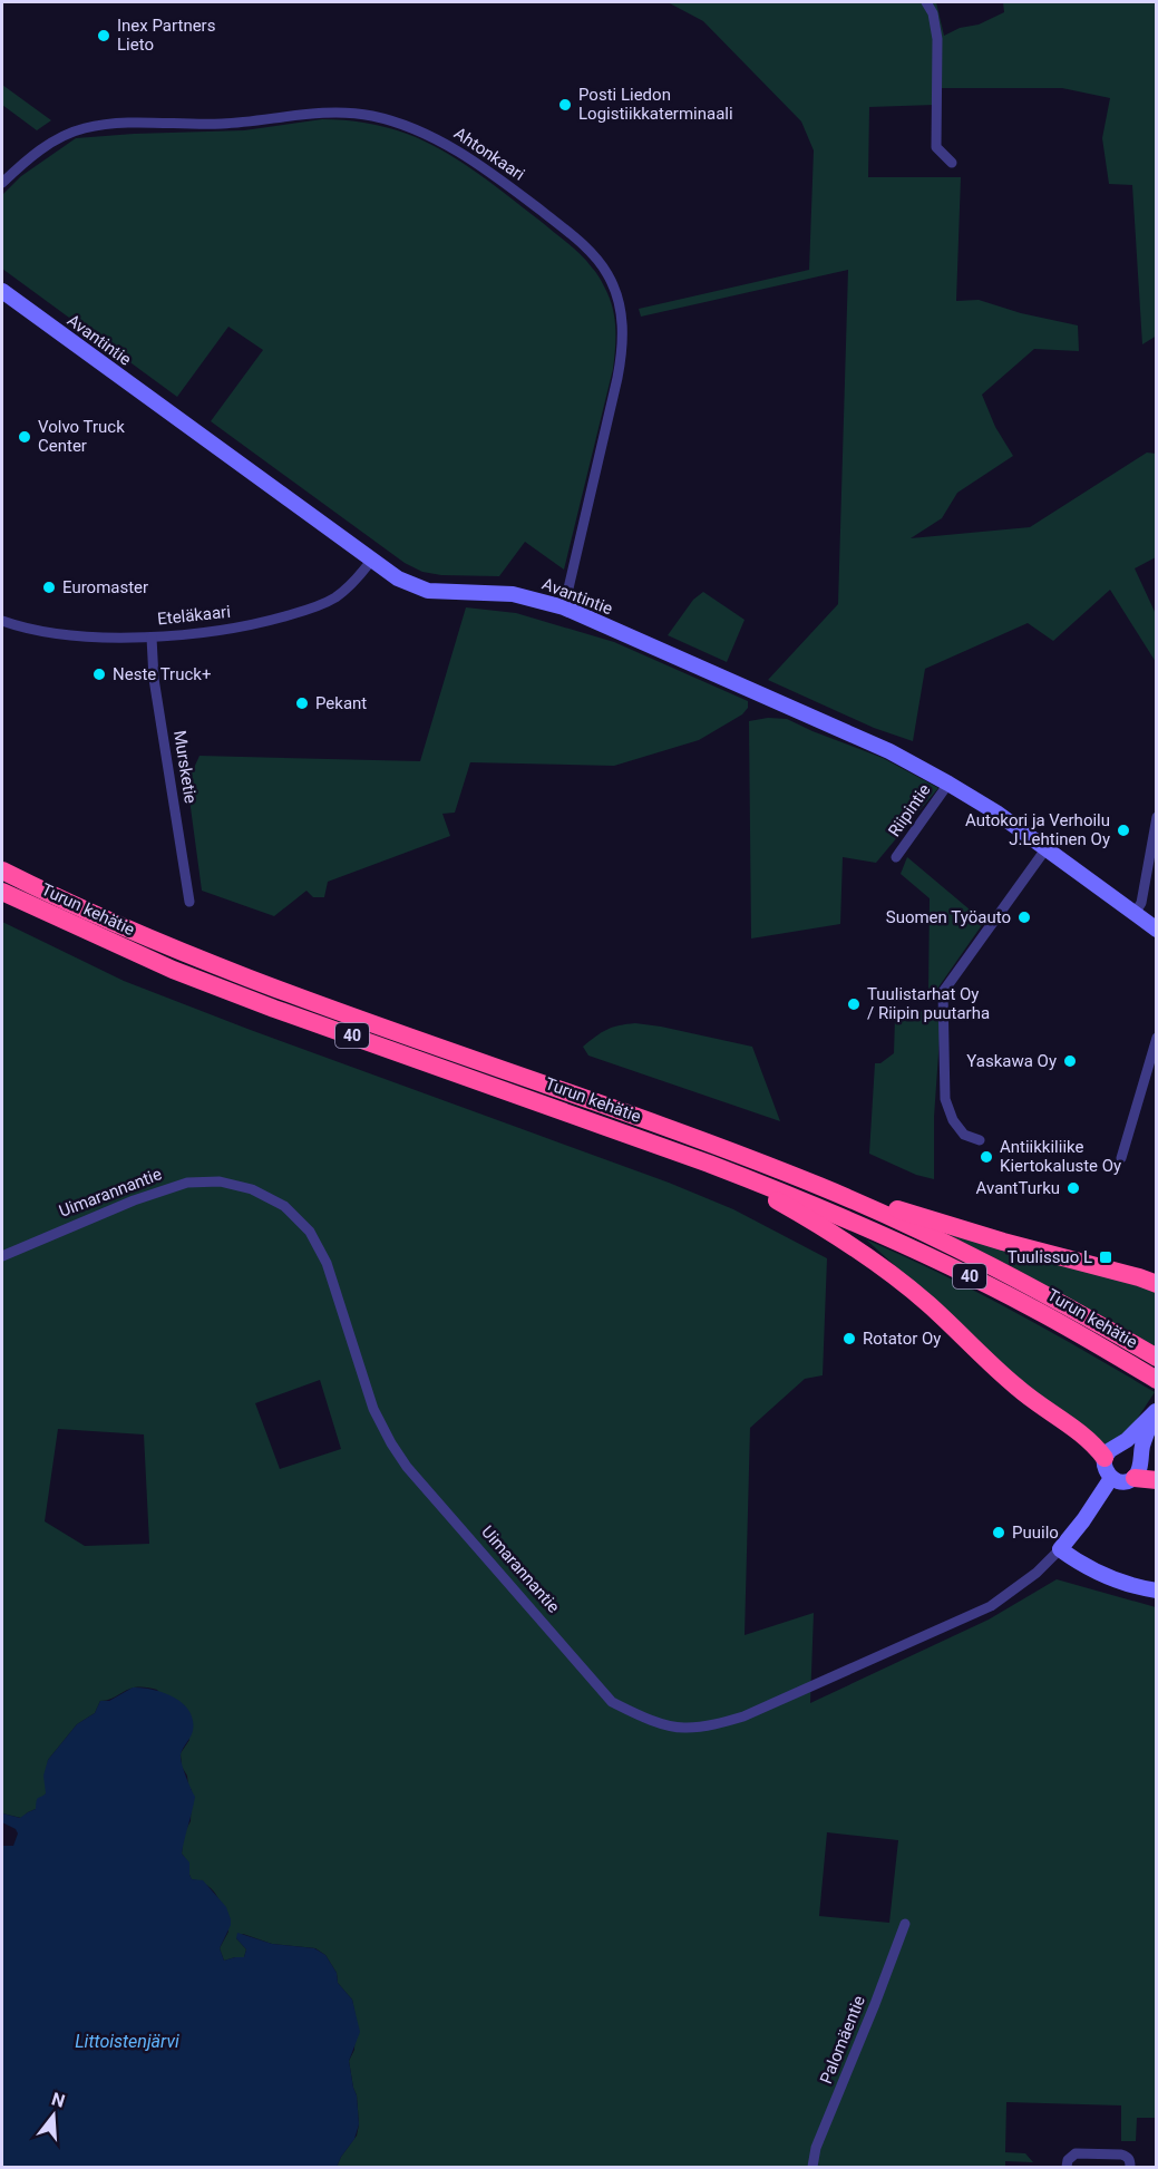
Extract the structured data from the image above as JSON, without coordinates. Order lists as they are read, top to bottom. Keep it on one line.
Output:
{"streets":{"highway":["Turun kehätie","40"],"street":["Ahtonkaari","Avantintie","Eteläkaari","Mursketie","Riipintie","Uimarannantie","Palomäentie"]},"crossings":[["Ahtonkaari","Avantintie"],["Avantintie","Eteläkaari"],["Avantintie","Riipintie"],["Eteläkaari","Mursketie"]],"water":["Littoistenjärvi"],"places":{"other":["Inex Partners Lieto","Posti Liedon Logistiikkaterminaali","Volvo Truck Center","Euromaster","Neste Truck+","Pekant","Autokori ja Verhoilu J.Lehtinen Oy","Suomen Työauto","Tuulistarhat Oy / Riipin puutarha","Yaskawa Oy","Antiikkiliike Kiertokaluste Oy","AvantTurku","Rotator Oy","Puuilo"],"transit":["Tuulissuo L"]},"north":"top"}
